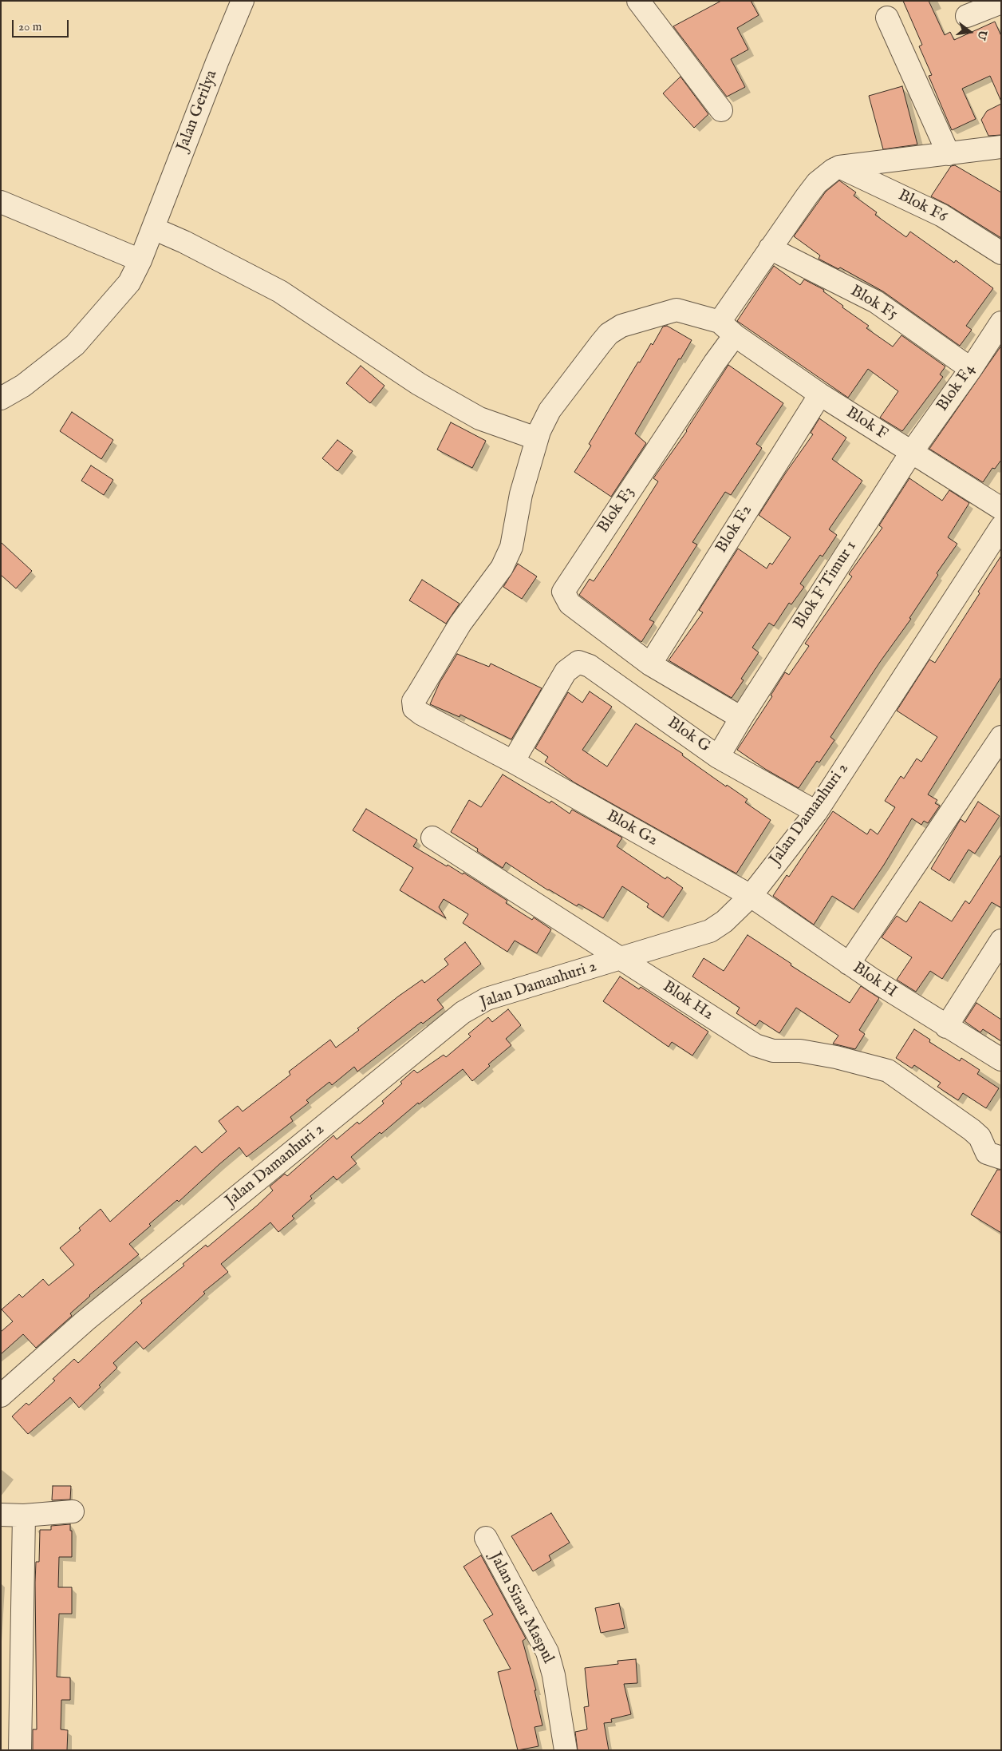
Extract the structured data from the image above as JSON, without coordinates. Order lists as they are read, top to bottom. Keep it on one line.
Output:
{"streets":{"street":["Jalan Gerilya","Blok F6","Blok F5","Blok F4","Blok F","Blok F3","Blok F2","Blok F Timur 1","Blok G","Jalan Damanhuri 2","Blok G2","Blok H","Blok H2","Jalan Sinar Maspul"]},"crossings":[["Blok F5","Blok F4"],["Blok F4","Blok F"],["Blok F4","Blok F Timur 1"],["Blok F","Blok F3"],["Blok F","Blok F2"],["Blok F","Blok F Timur 1"],["Blok F","Blok G2"],["Blok F3","Blok F2"],["Blok F Timur 1","Blok G"],["Blok G","Jalan Damanhuri 2"],["Blok G","Blok G2"],["Jalan Damanhuri 2","Blok G2"],["Jalan Damanhuri 2","Blok H"],["Jalan Damanhuri 2","Blok H2"],["Blok G2","Blok H"]],"scale_bar":"20 m","north":"right"}
